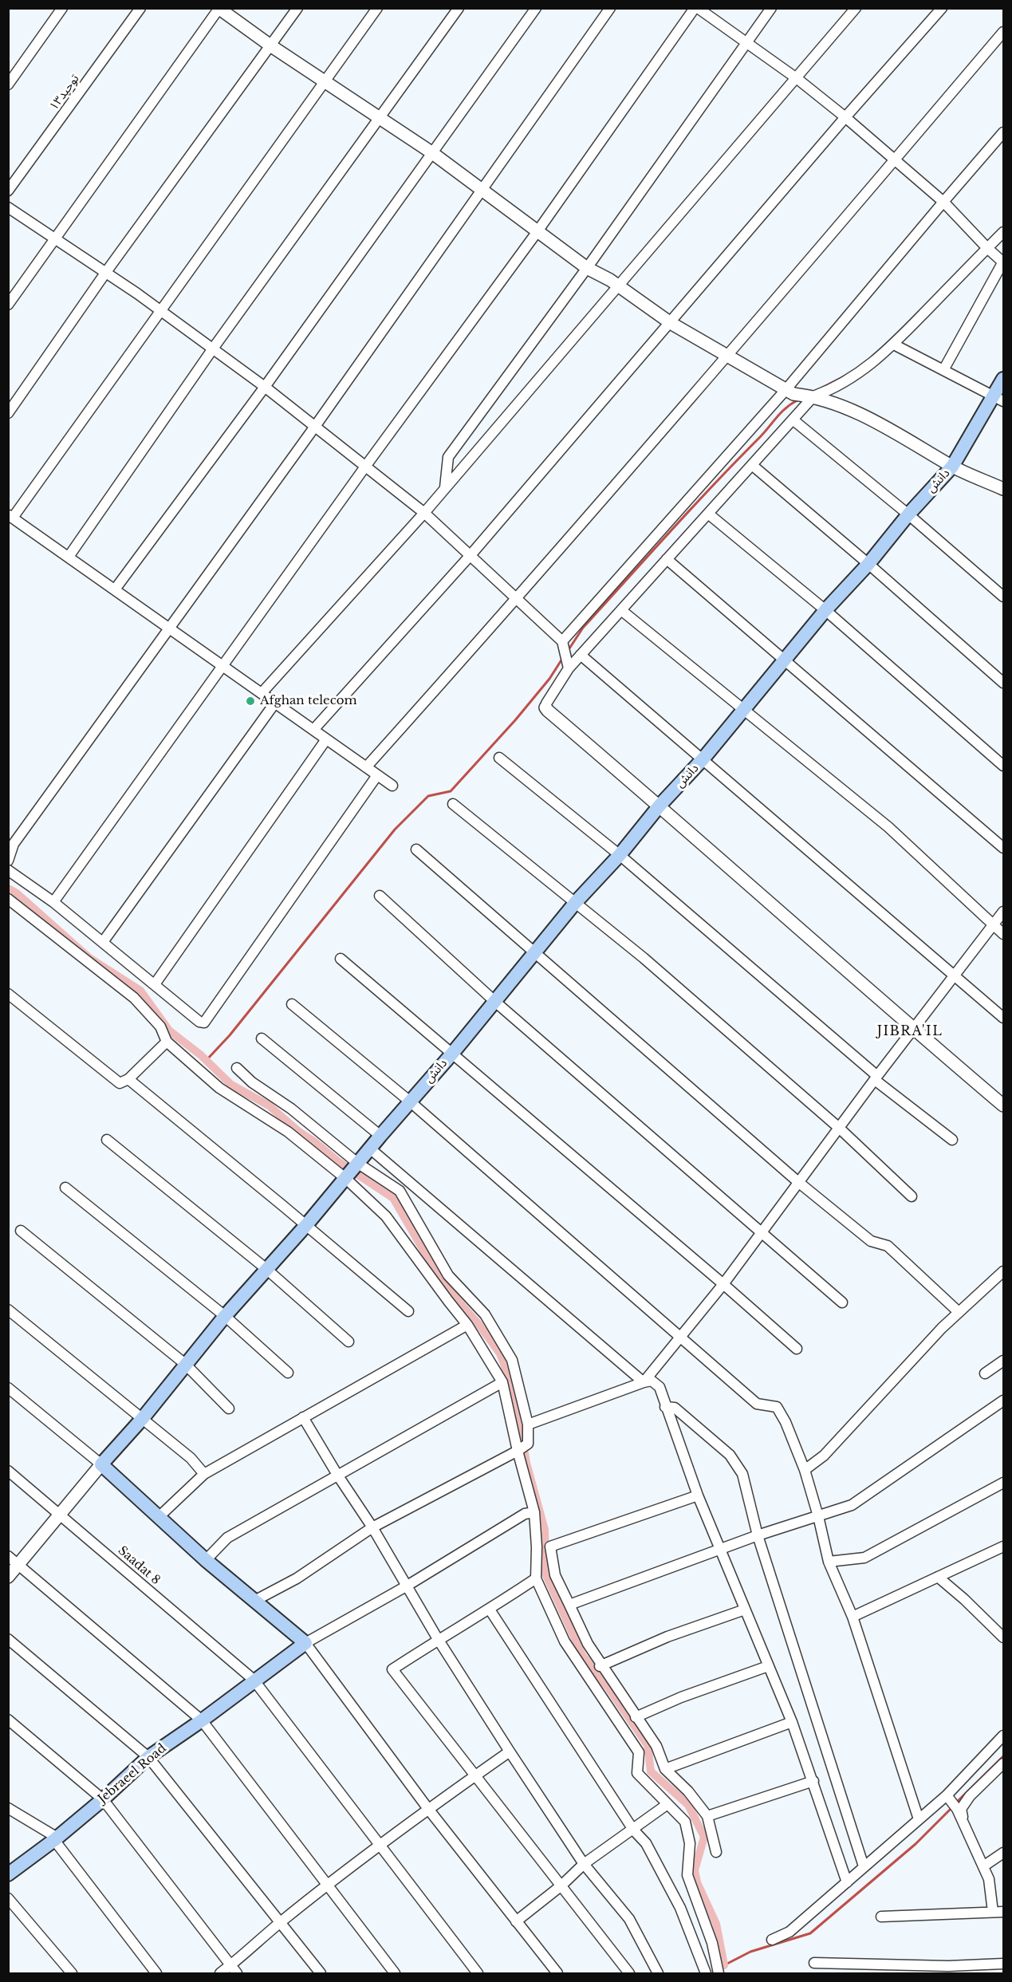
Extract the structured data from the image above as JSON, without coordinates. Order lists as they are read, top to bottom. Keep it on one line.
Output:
{"streets":{"main road":["دانش","Jebraeel Road"],"street":["توحید۱۳","Saadat 8"]},"crossings":[["Saadat 8","Jebraeel Road"]],"districts":["JIBRA'IL"],"places":["Afghan telecom"]}
